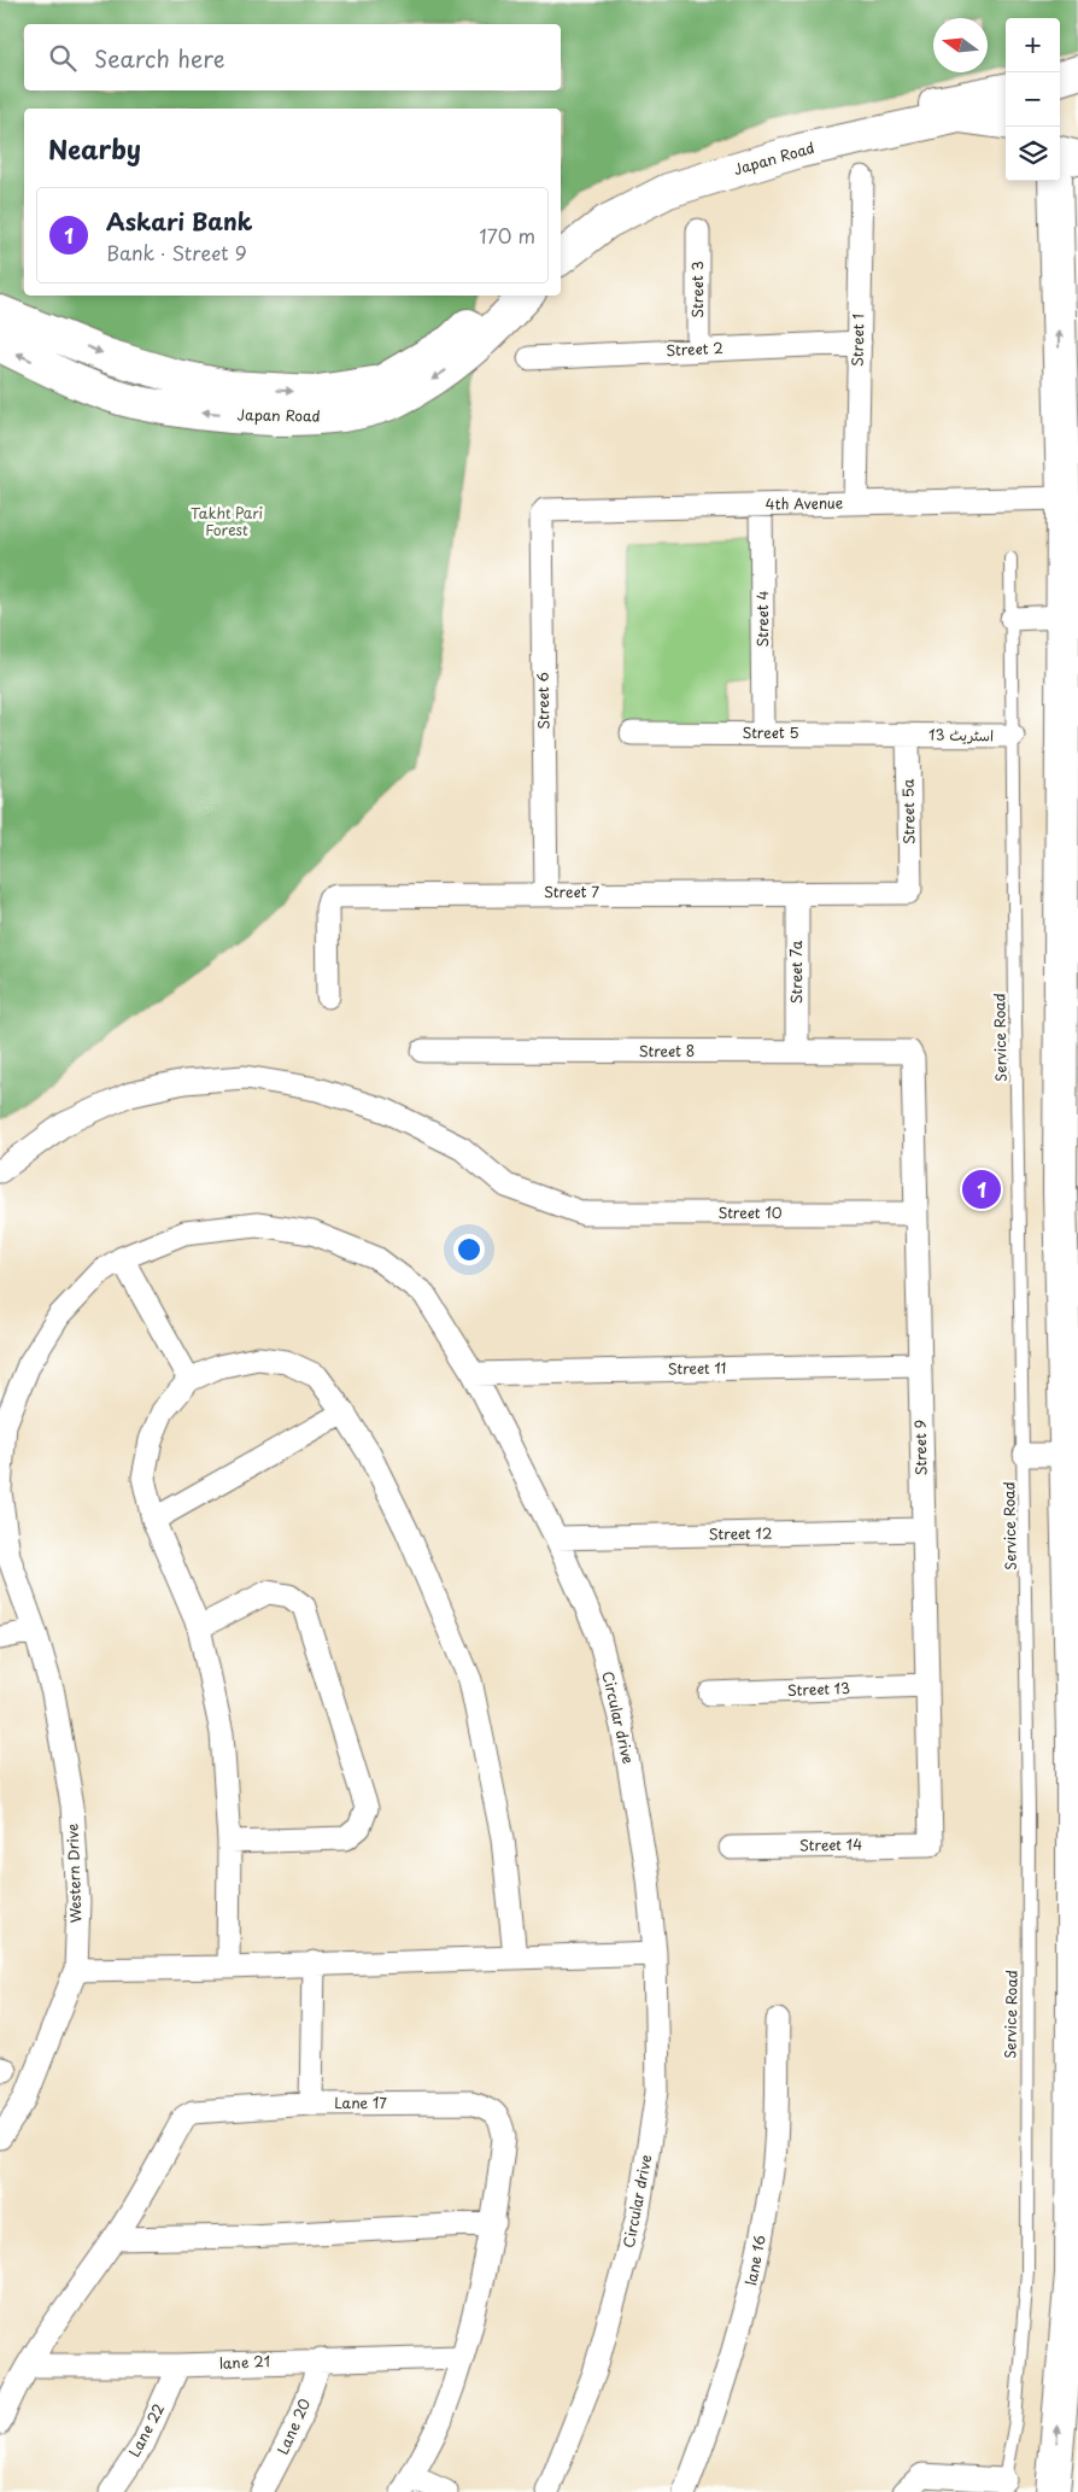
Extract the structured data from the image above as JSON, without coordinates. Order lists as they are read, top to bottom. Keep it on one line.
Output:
{"streets":{"main road":["Japan Road"],"street":["Street 3","Street 1","Street 2","4th Avenue","Street 4","Street 6","Street 5","اسٹریٹ 13","Street 5a","Street 7","Street 7a","Street 8","Street 10","Street 11","Street 9","Street 12","Street 13","Circular drive","Street 14","Western Drive","Lane 17","lane 16","lane 21","Lane 20","Lane 22"],"lane":["Service Road"]},"crossings":[["Street 3","Street 2"],["Street 1","Street 2"],["Street 1","4th Avenue"],["4th Avenue","Street 4"],["4th Avenue","Street 6"],["Street 4","Street 5"],["Street 6","Street 7"],["Street 5","اسٹریٹ 13"],["Street 5","Street 5a"],["اسٹریٹ 13","Street 5a"],["اسٹریٹ 13","Service Road"],["Street 5a","Street 7"],["Street 7","Street 7a"],["Street 7a","Street 8"],["Street 8","Street 9"],["Street 10","Street 9"],["Street 11","Street 9"],["Street 11","Circular drive"],["Street 9","Street 12"],["Street 9","Street 13"],["Street 9","Street 14"],["Street 12","Circular drive"],["Circular drive","Western Drive"],["Lane 17","lane 21"],["lane 21","Lane 20"],["lane 21","Lane 22"]],"parks":["Takht Pari Forest"],"north":"left","page":{"map_buttons":["+","−"],"search":"Search here","heading":"Nearby","list":[{"mark":"1","name":"Askari Bank","note":"Bank · Street 9","value":"170 m"}],"pins":"1"}}
